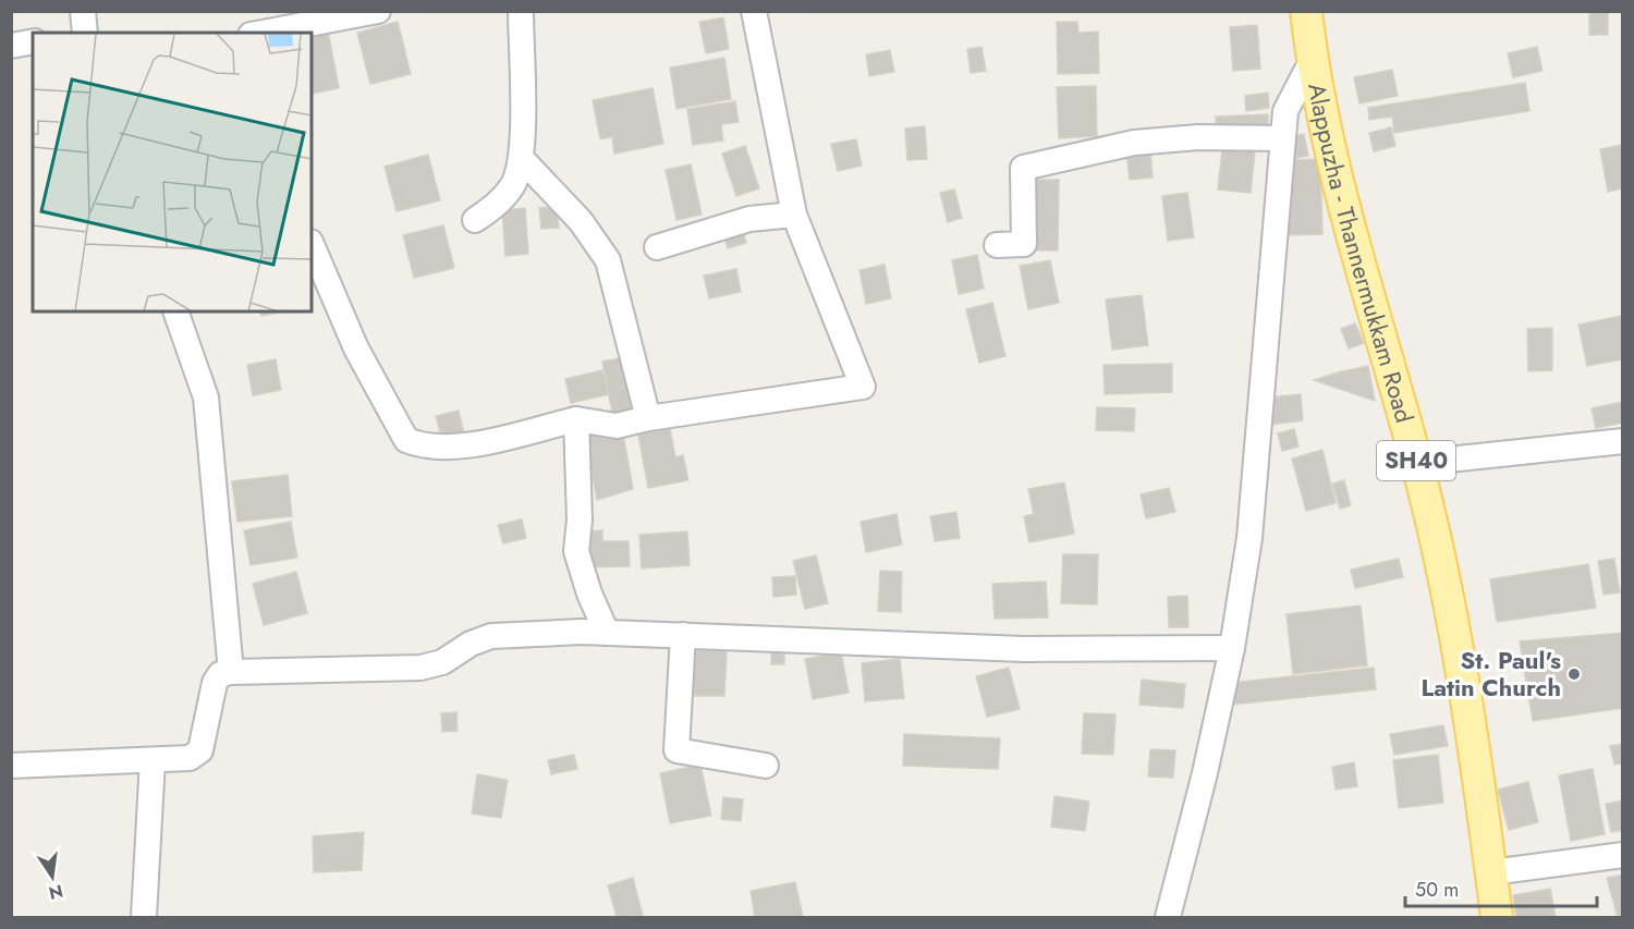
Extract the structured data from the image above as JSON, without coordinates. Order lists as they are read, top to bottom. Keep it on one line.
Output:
{"streets":{"main road":["Alappuzha - Thannermukkam Road","SH40"]},"places":["St. Paul's Latin Church"],"scale_bar":"50 m","north":"bottom"}
